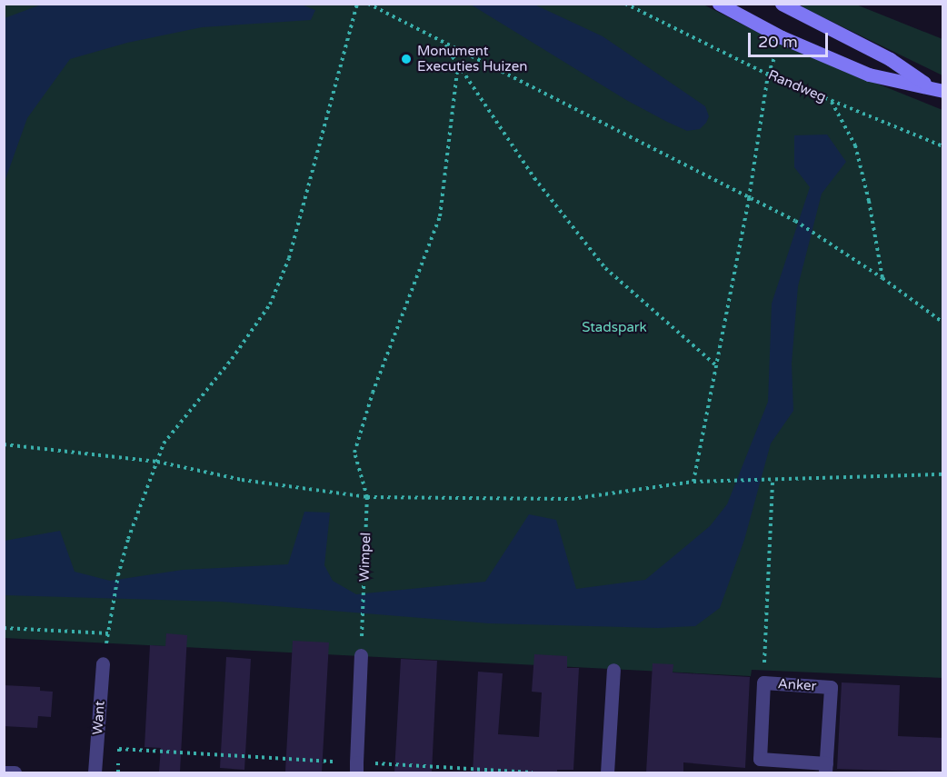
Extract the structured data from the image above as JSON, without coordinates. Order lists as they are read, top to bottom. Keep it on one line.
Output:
{"streets":{"street":["Anker","Want"],"path":["Randweg","Wimpel"]},"parks":["Stadspark"],"places":["Monument Executies Huizen"],"scale_bar":"20 m"}
